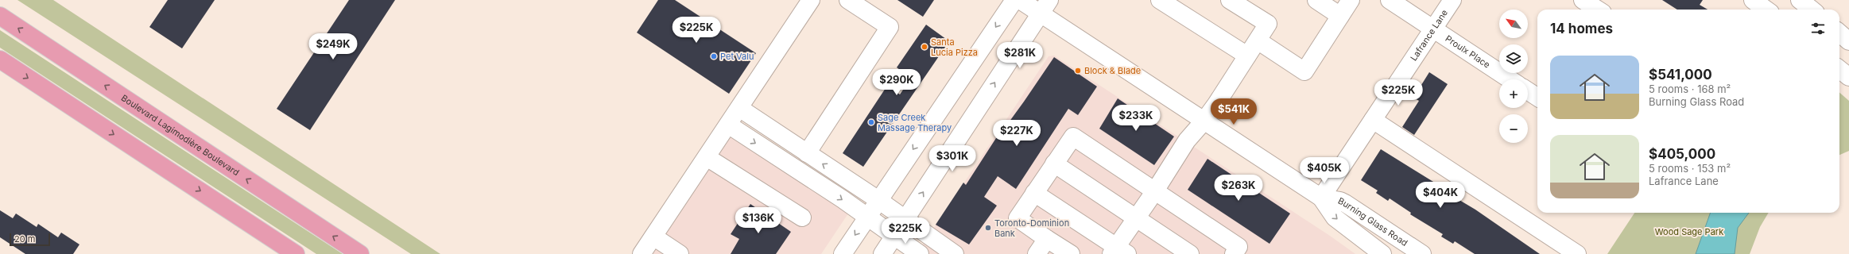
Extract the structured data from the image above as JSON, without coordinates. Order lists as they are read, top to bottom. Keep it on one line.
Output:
{"streets":{"main road":["Boulevard Lagimodière Boulevard"],"street":["Lafrance Lane","Proulx Place","Burning Glass Road"]},"crossings":[["Lafrance Lane","Proulx Place"],["Lafrance Lane","Burning Glass Road"]],"parks":["Wood Sage Park"],"places":["Santa Lucia Pizza","Pet Valu","Block & Blade","Sage Creek Massage Therapy","Toronto-Dominion Bank"],"scale_bar":"20 m","north":"top left","page":{"map_buttons":["+","−"],"heading":"14 homes","price":["$225K","$249K","$281K","$290K","$225K","$541K","$233K","$227K","$301K","$405K","$263K","$404K","$136K","$225K"],"list":[{"name":"$541,000","note":"5 rooms · 168 m² · Burning Glass Road"},{"name":"$405,000","note":"5 rooms · 153 m² · Lafrance Lane"}],"scale":"20 m"}}
